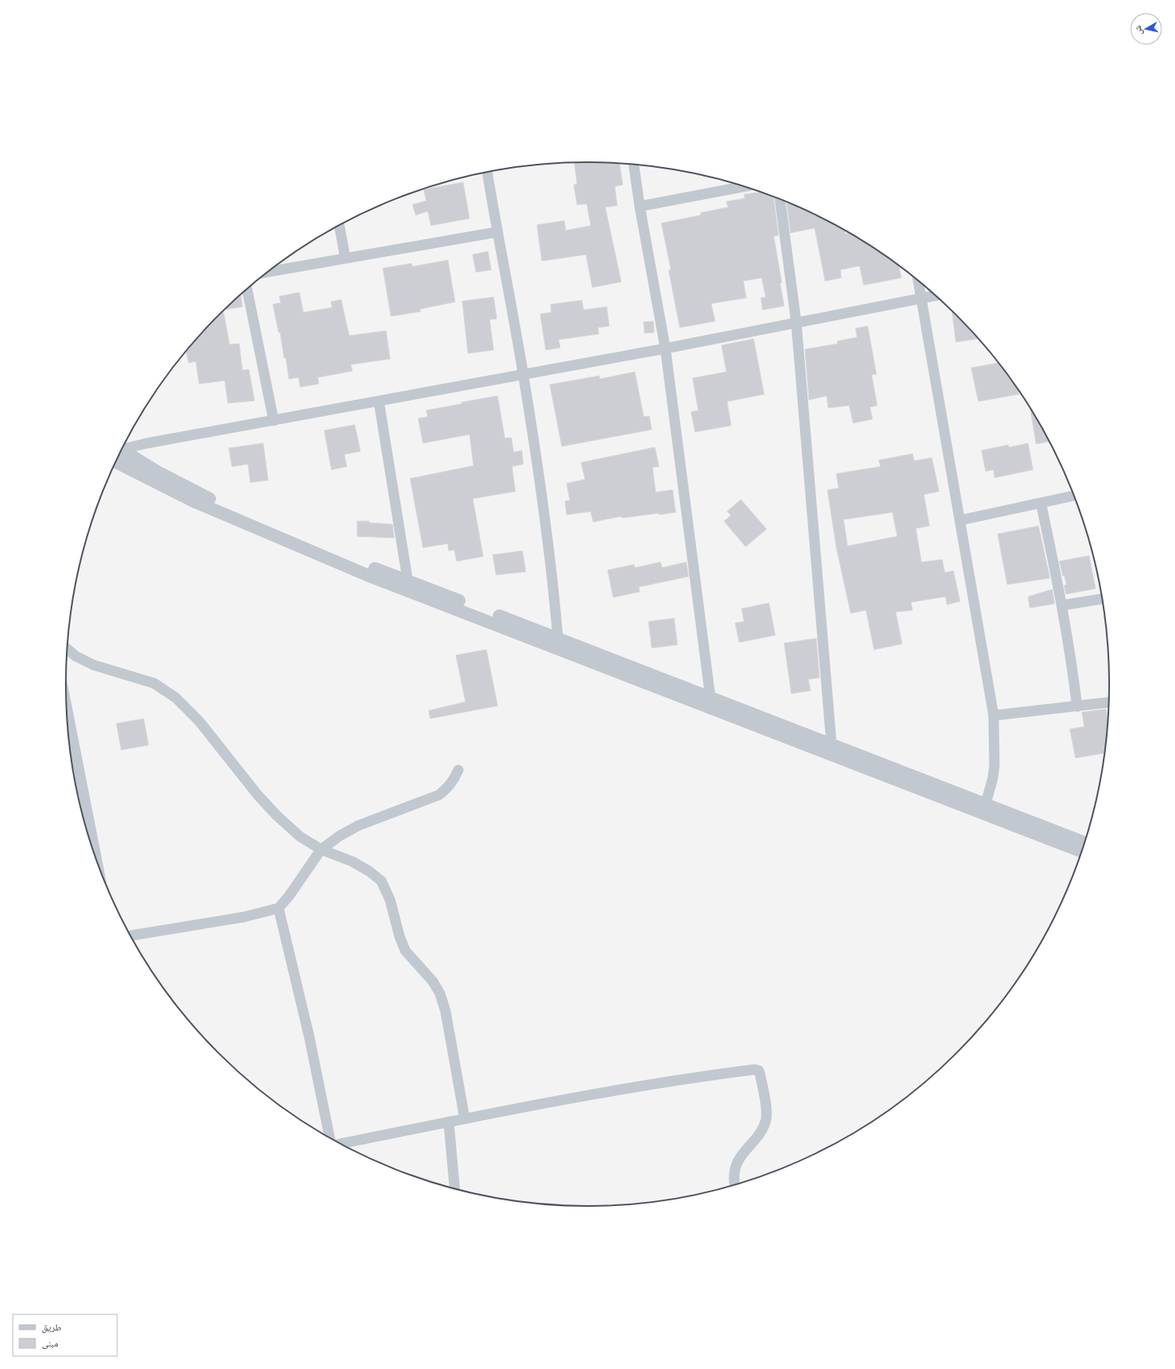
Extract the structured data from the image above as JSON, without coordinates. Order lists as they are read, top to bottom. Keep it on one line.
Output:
{"legend":["طريق","مبنى"],"north":"left"}
